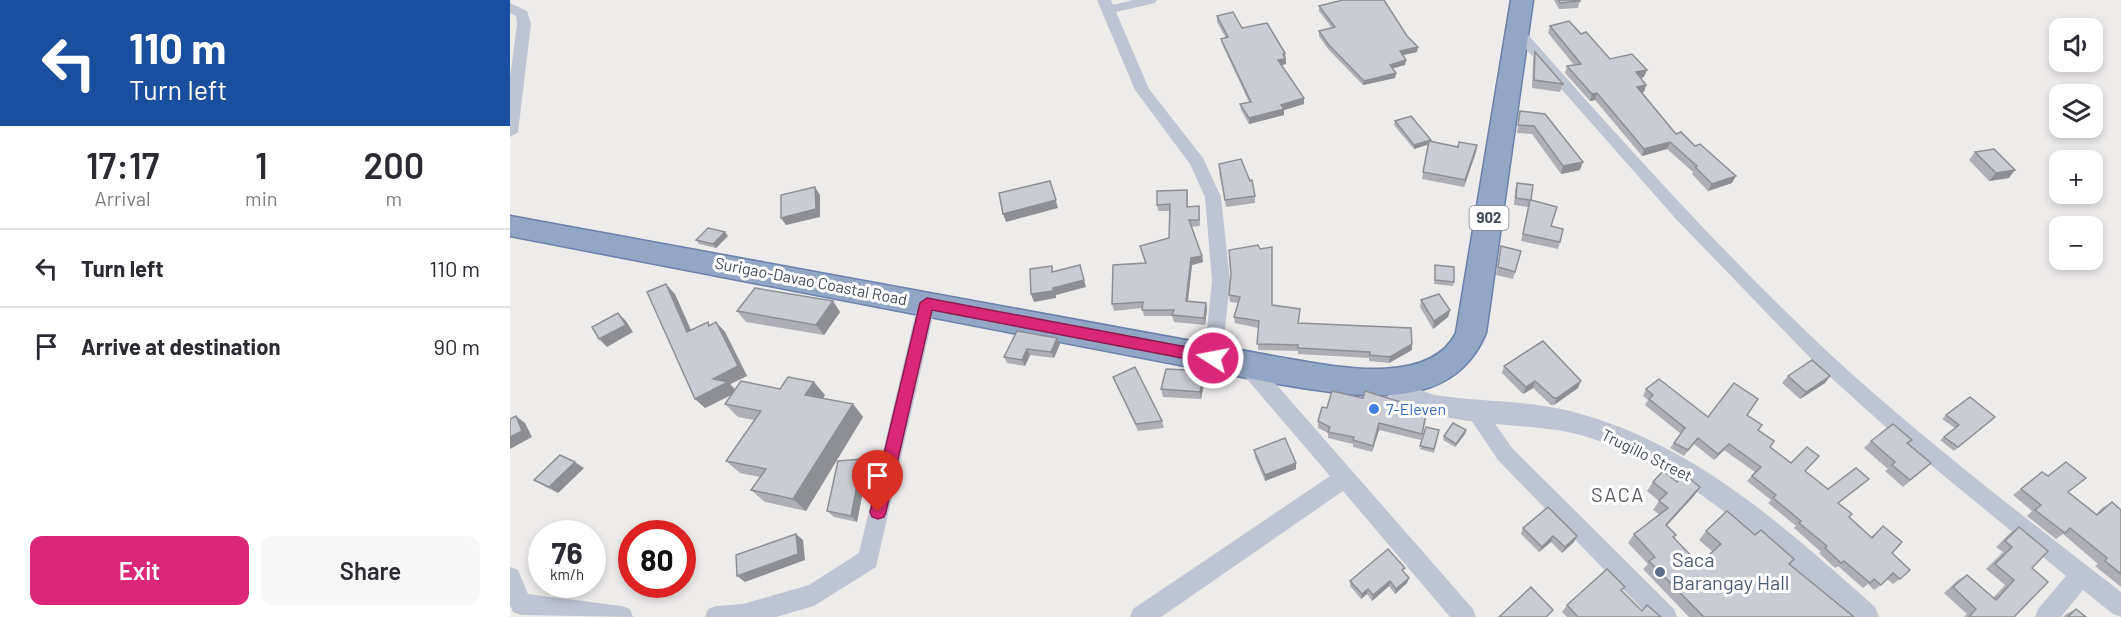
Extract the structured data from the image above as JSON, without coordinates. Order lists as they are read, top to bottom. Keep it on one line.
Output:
{"streets":{"highway":["902","Surigao-Davao Coastal Road"],"street":["Trugillo Street"]},"crossings":[["Surigao-Davao Coastal Road","Trugillo Street"]],"districts":["SACA"],"places":["7-Eleven","Saca Barangay Hall"],"page":{"turn":["110 m","Turn left"],"map_buttons":["+","−"],"eta":["17:17","Arrival","1","min","200","m"],"list":[{"name":"Turn left","value":"110 m"},{"name":"Arrive at destination","value":"90 m"}],"speed":"76 km/h","limit":"80","buttons":["Exit","Share"]}}
